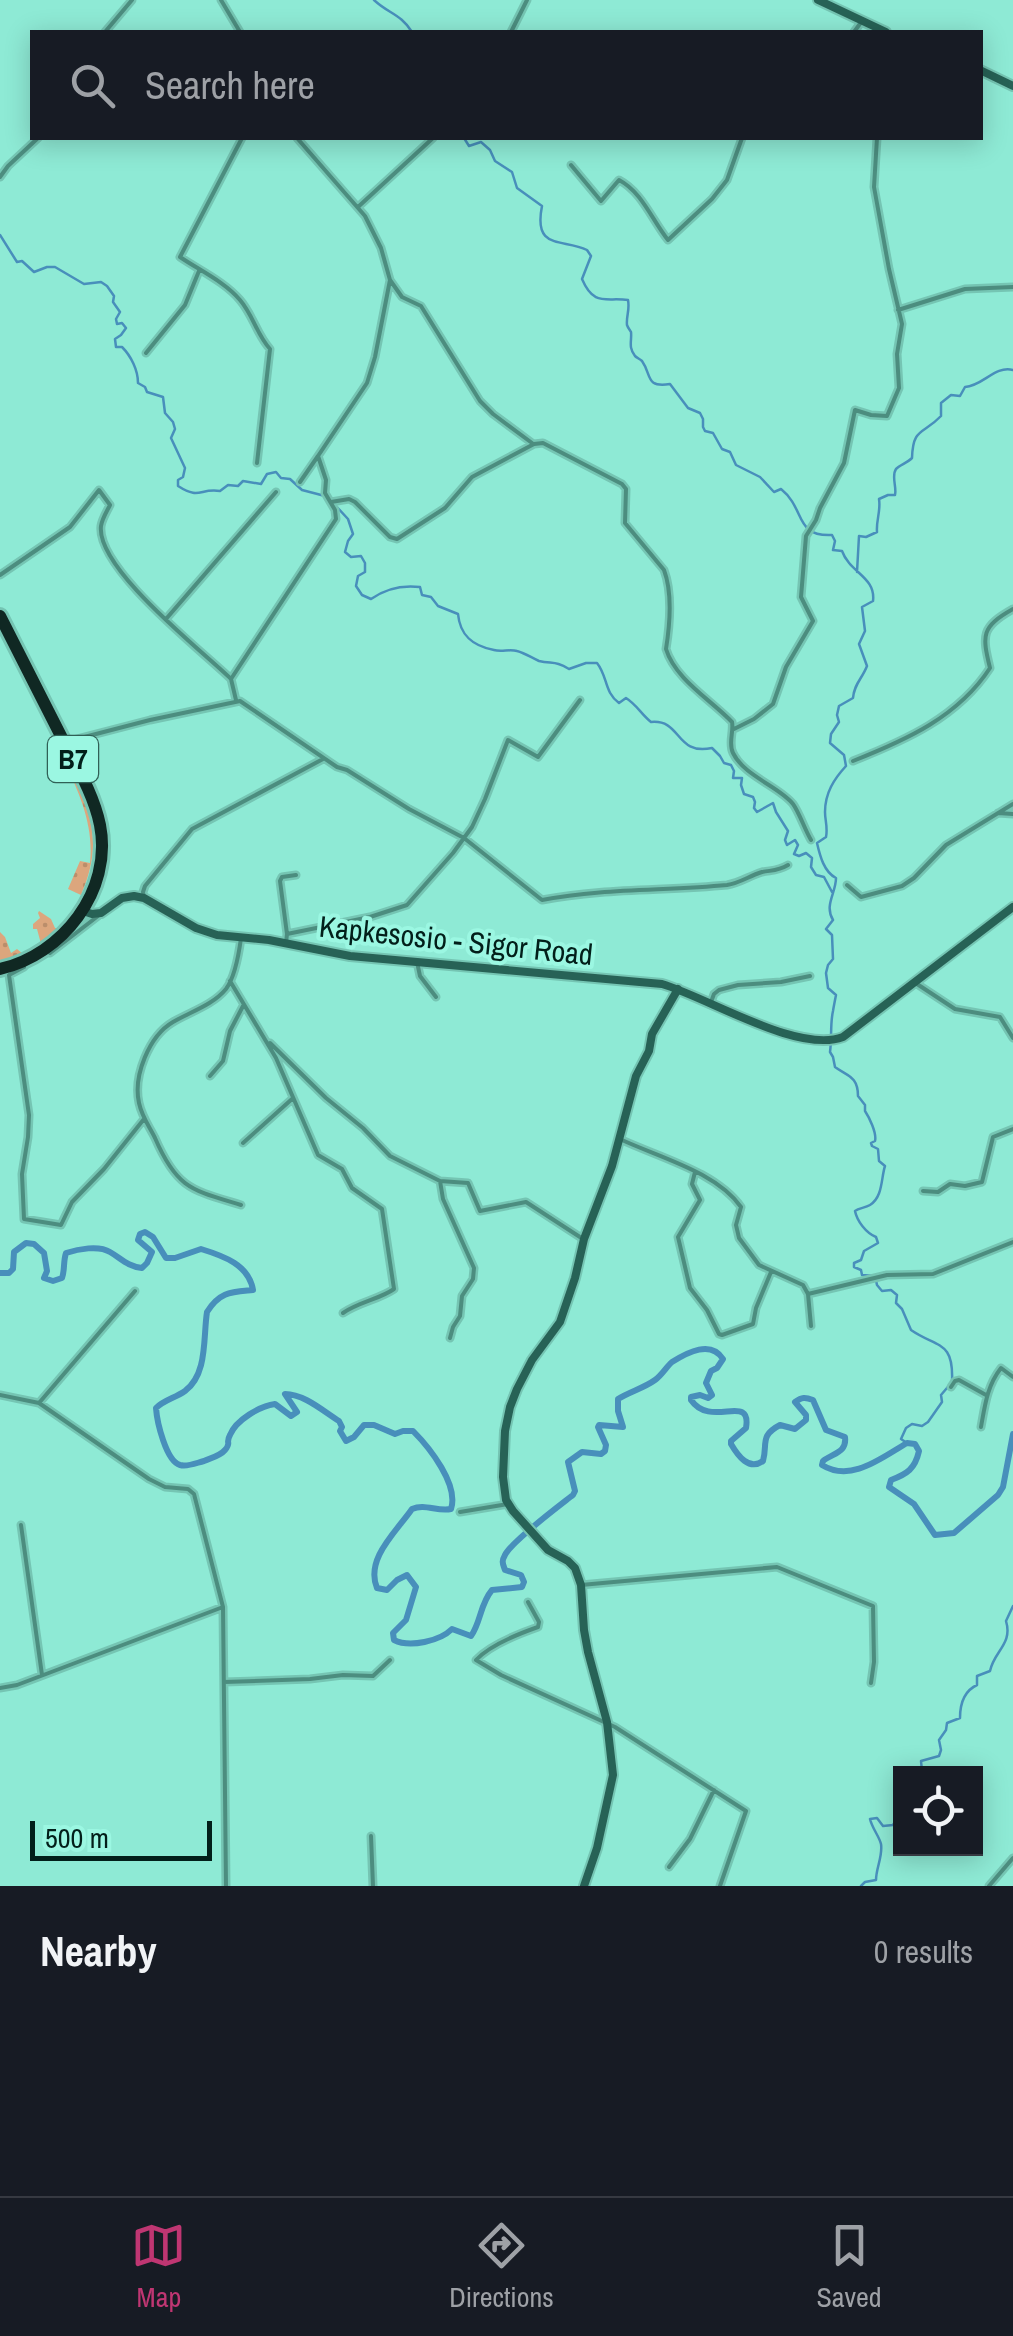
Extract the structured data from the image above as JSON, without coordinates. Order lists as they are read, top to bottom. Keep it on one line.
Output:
{"streets":{"highway":["B7"],"street":["Kapkesosio - Sigor Road"]},"scale_bar":"500 m","page":{"search":"Search here","scale":"500 m","heading":["Nearby","0 results"],"nav":["Map","Directions","Saved"]}}
